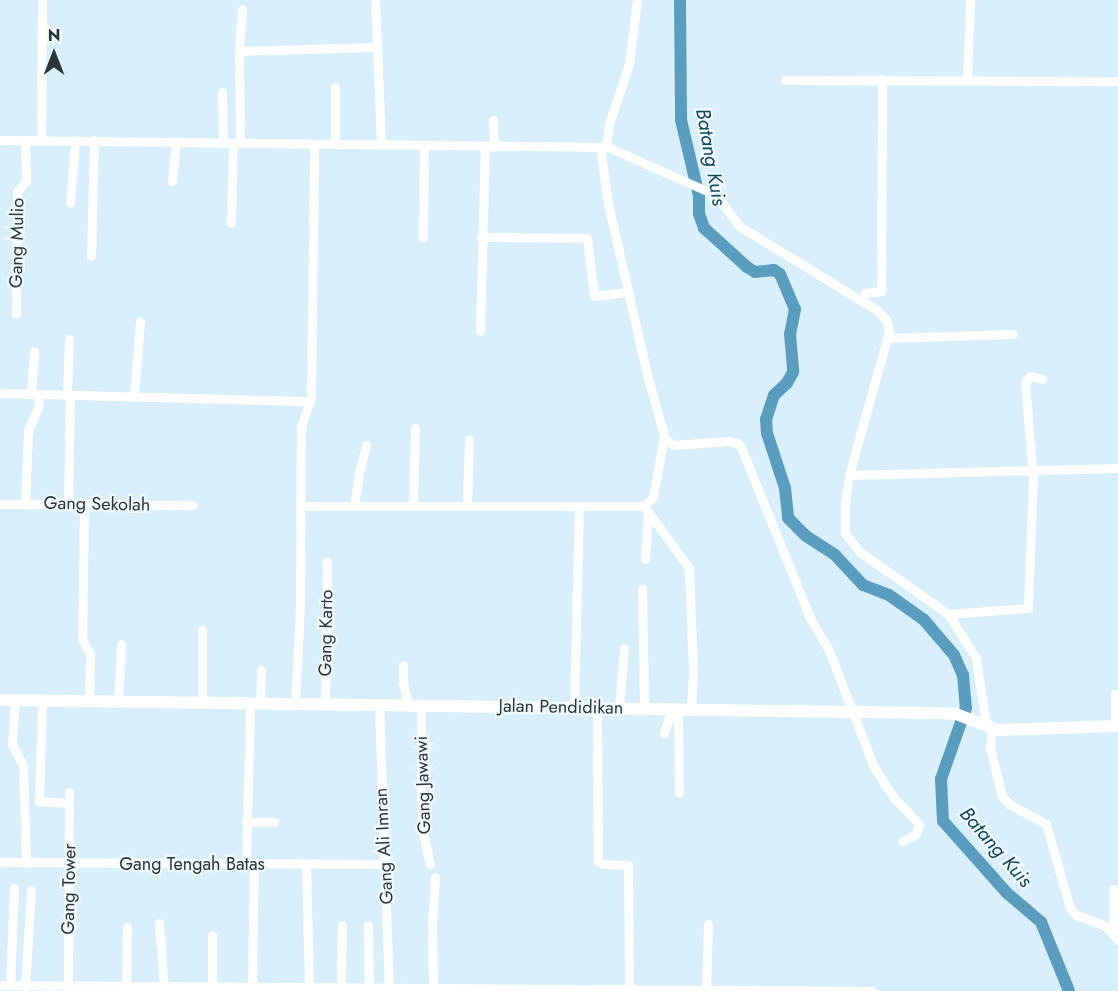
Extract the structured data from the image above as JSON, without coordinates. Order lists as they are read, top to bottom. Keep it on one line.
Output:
{"streets":{"main road":["Jalan Pendidikan"],"street":["Gang Mulio","Gang Sekolah","Gang Karto","Gang Jawawi","Gang Ali Imran","Gang Tengah Batas","Gang Tower"]},"crossings":[["Gang Karto","Jalan Pendidikan"],["Jalan Pendidikan","Gang Jawawi"],["Jalan Pendidikan","Gang Ali Imran"],["Gang Ali Imran","Gang Tengah Batas"],["Gang Tengah Batas","Gang Tower"]],"water":["Batang Kuis"],"north":"top"}
